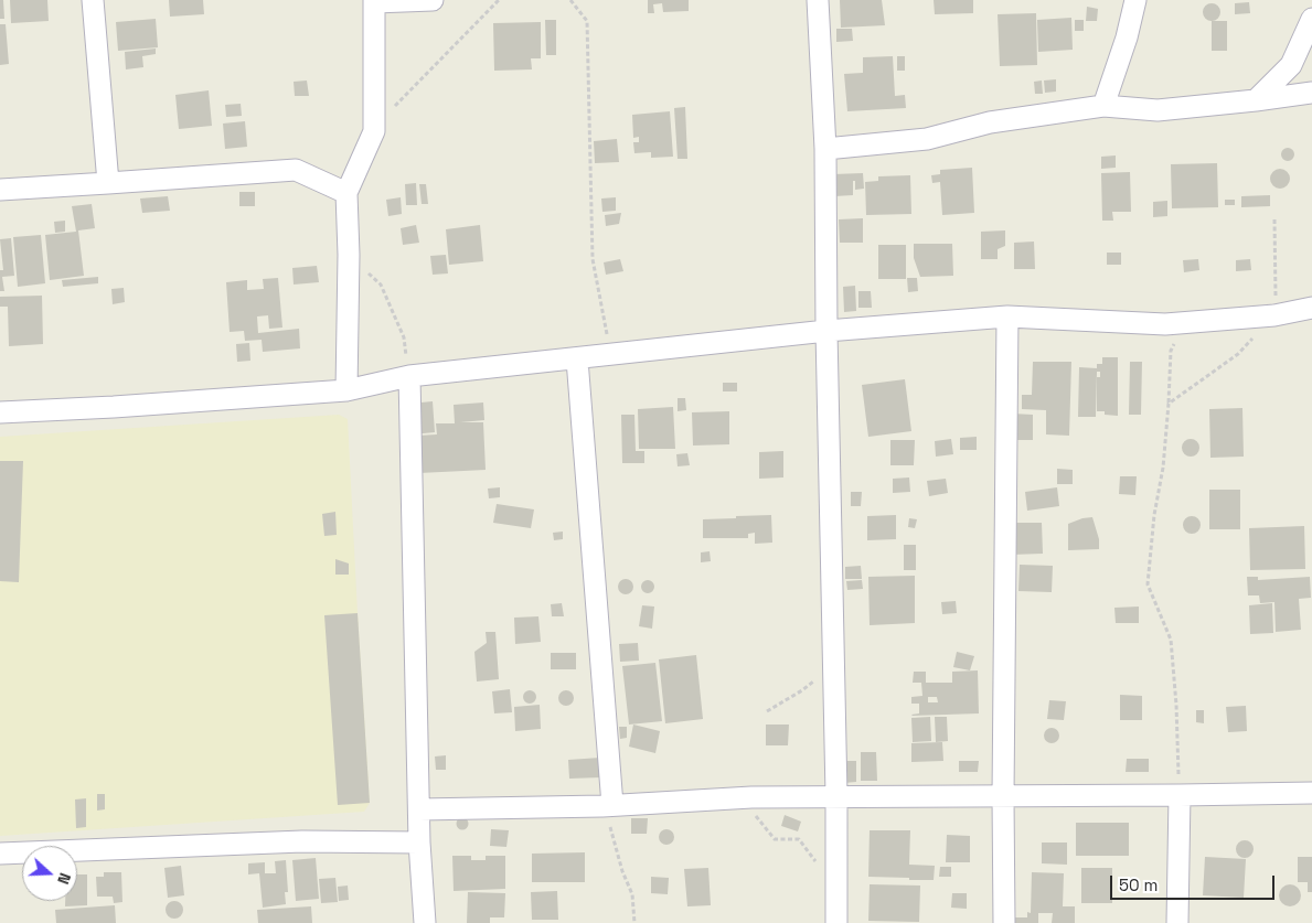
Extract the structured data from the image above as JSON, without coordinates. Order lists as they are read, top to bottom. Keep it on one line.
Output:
{"scale_bar":"50 m","north":"right"}
